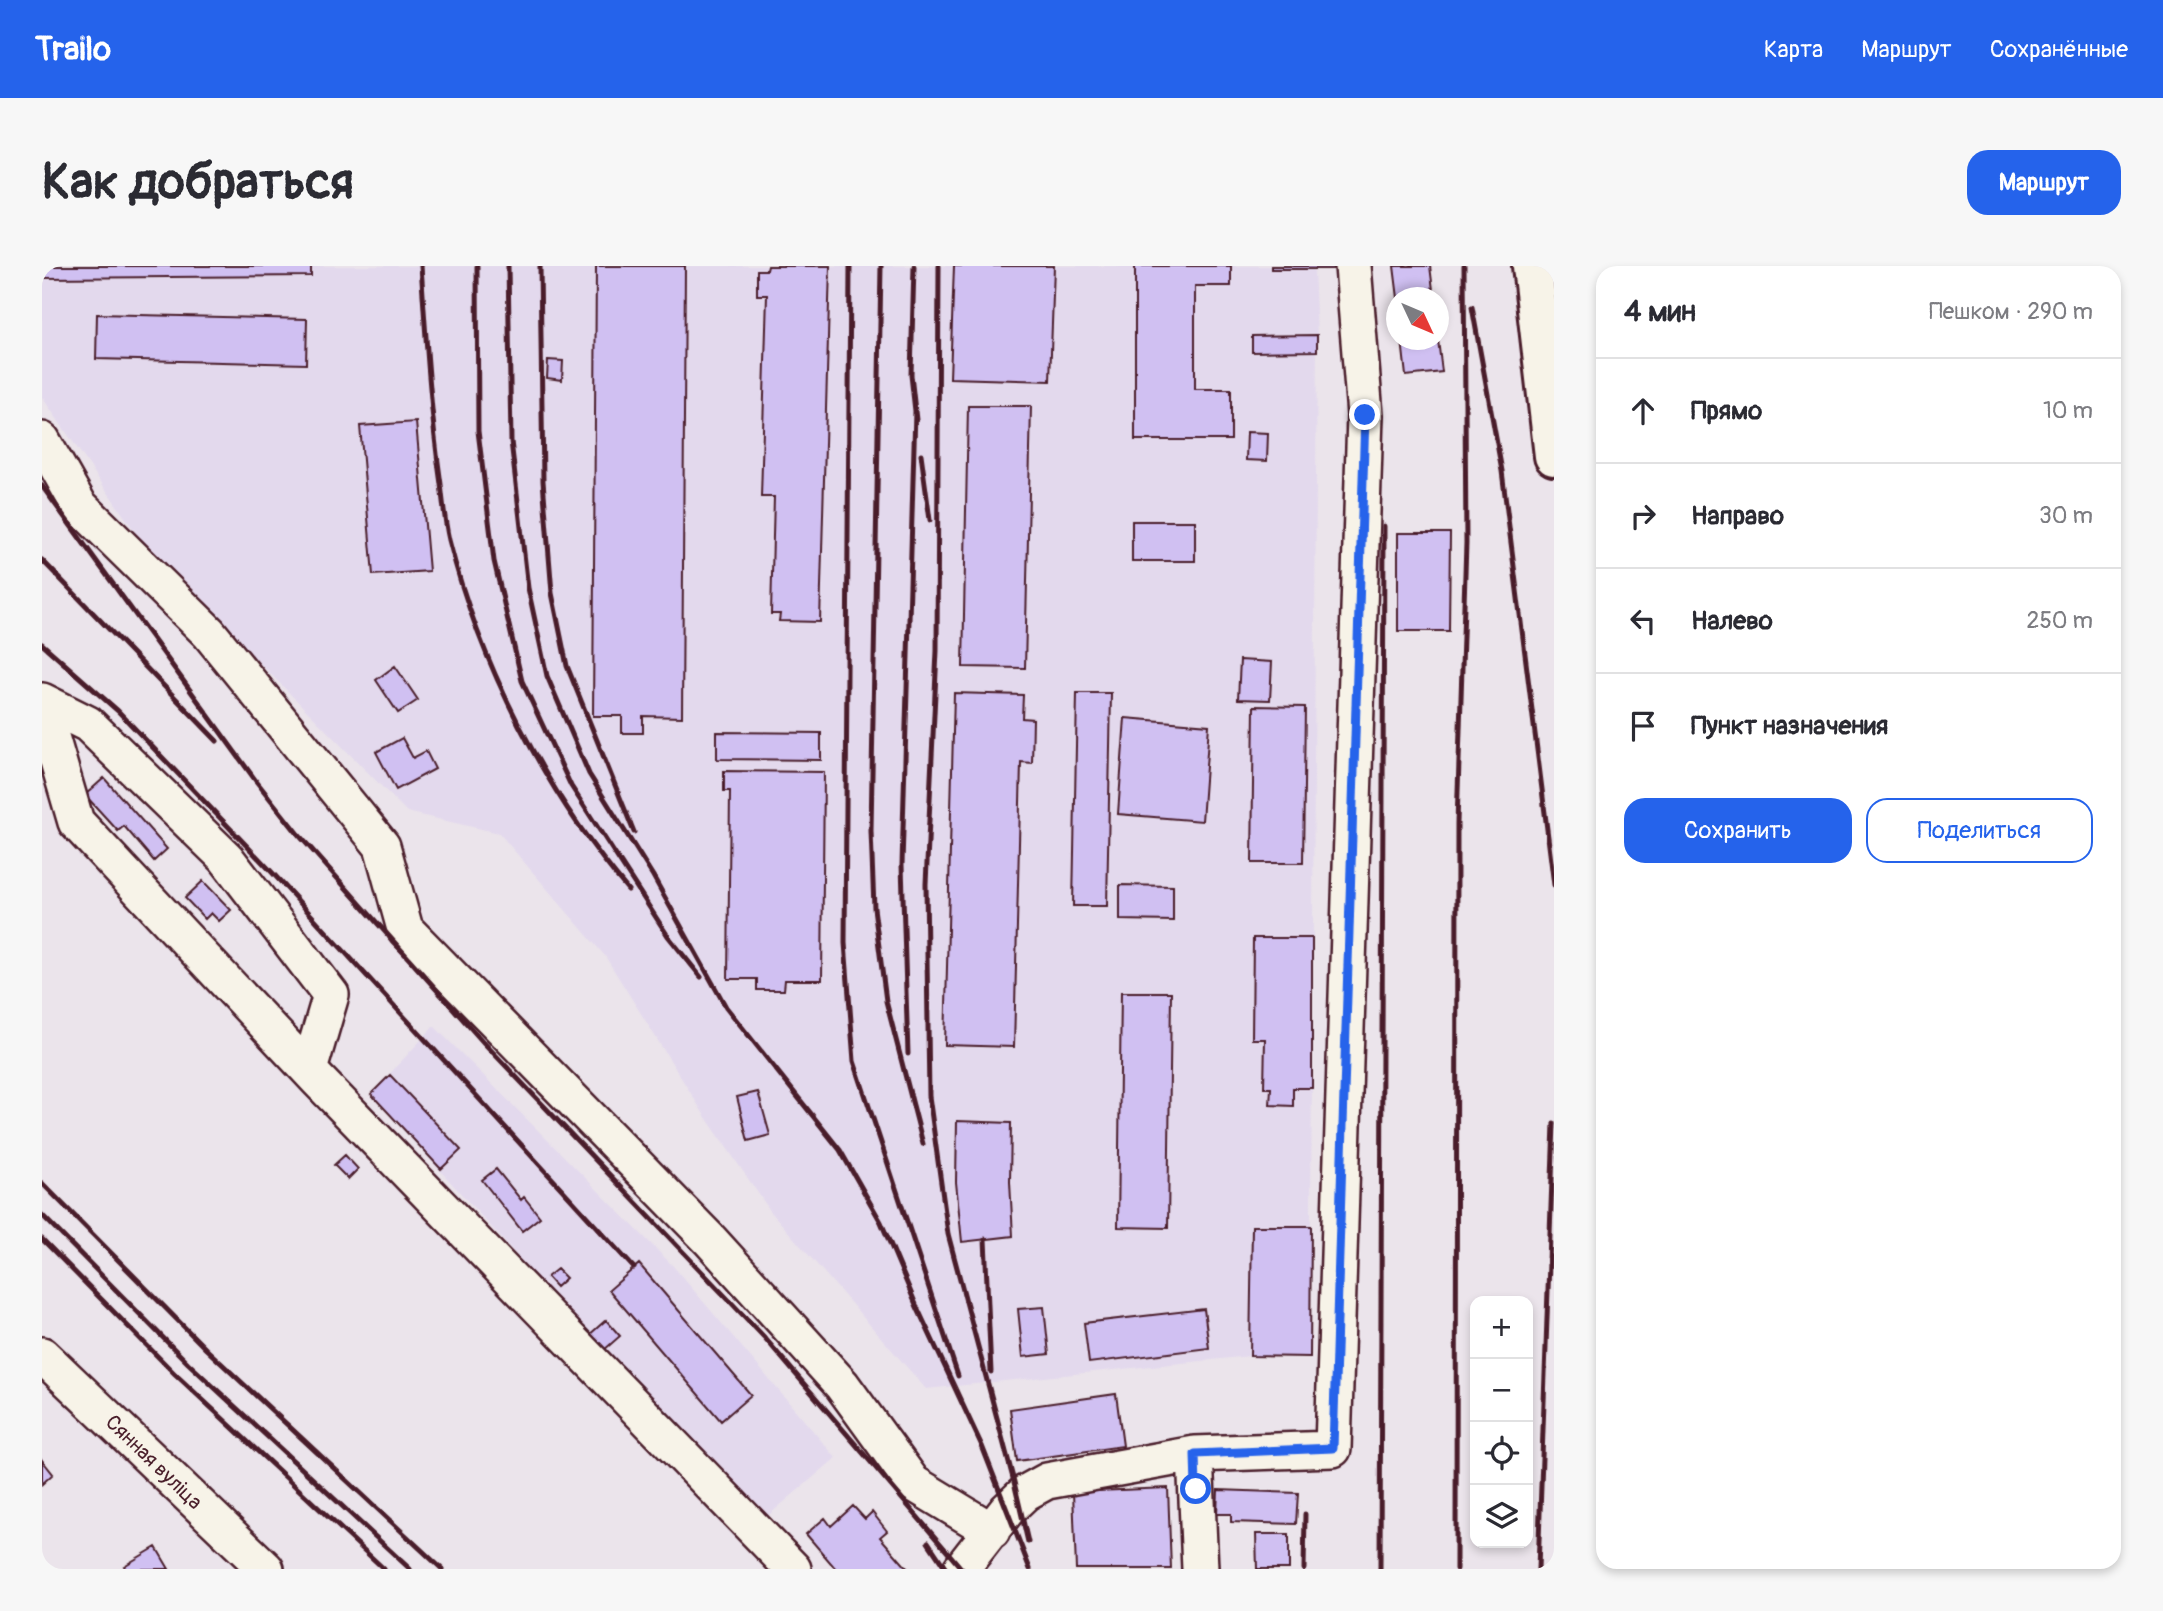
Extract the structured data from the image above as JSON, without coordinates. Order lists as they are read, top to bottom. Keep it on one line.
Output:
{"streets":{"street":["Сянная вуліца"]},"north":"bottom right","page":{"header":"Trailo","nav":["Карта","Маршрут","Сохранённые"],"buttons":["Маршрут",["Сохранить","Поделиться"]],"title":"Как добраться","heading":["4 мин","Пешком · 290 m"],"list":[["Прямо","10 m"],["Направо","30 m"],["Налево","250 m"],"Пункт назначения"],"map_buttons":["+","−"]}}
